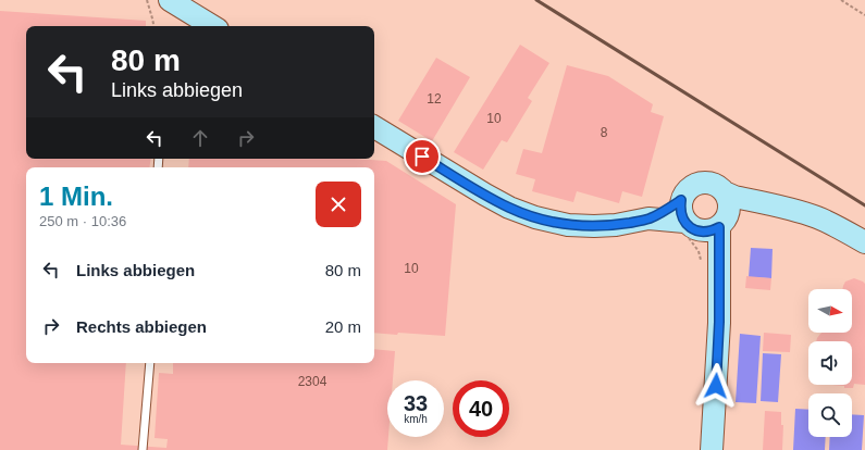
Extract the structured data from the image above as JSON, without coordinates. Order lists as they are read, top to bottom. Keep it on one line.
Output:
{"house_numbers":["12","10","8","10","2304"],"north":"right","page":{"turn":["80 m","Links abbiegen"],"heading":["1 Min.","250 m · 10:36"],"list":[{"name":"Links abbiegen","value":"80 m"},{"name":"Rechts abbiegen","value":"20 m"}],"speed":"33 km/h","limit":"40"}}
